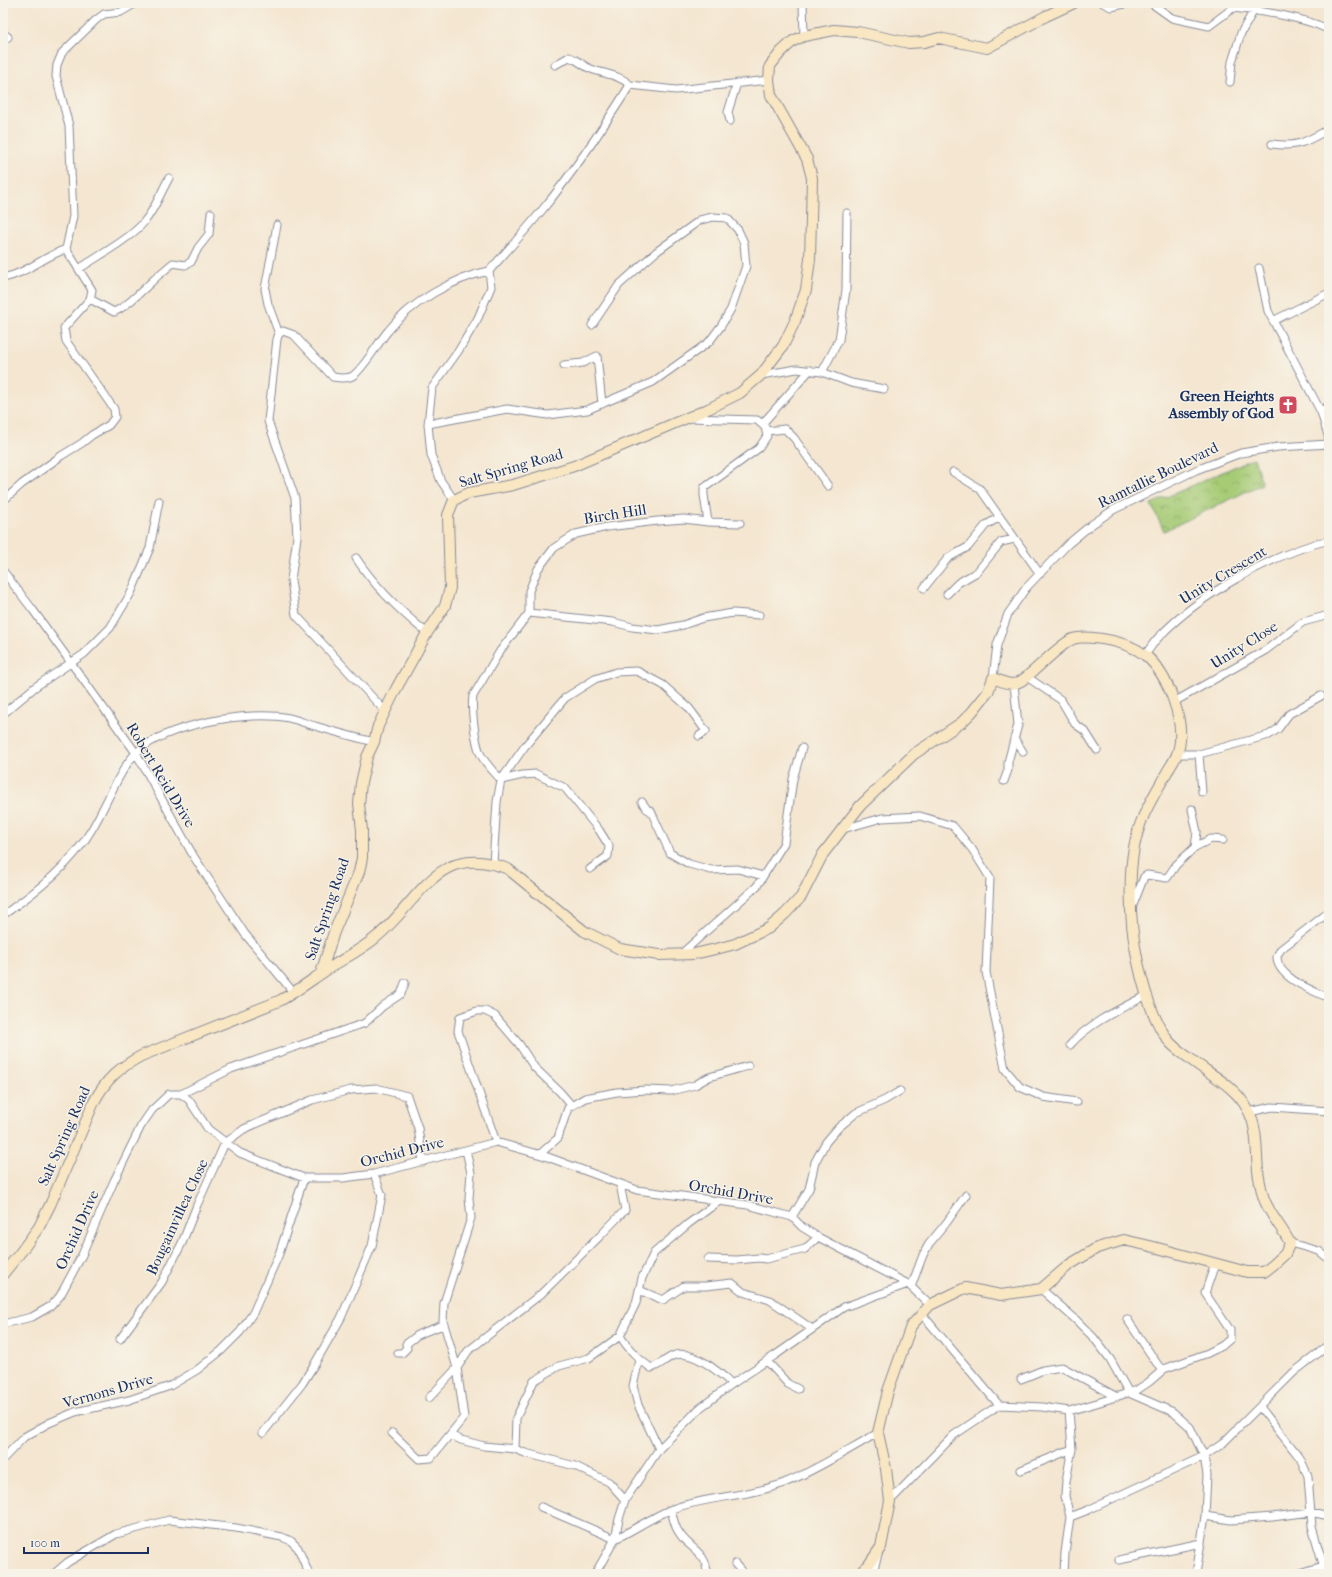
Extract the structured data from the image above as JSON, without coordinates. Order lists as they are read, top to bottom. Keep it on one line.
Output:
{"streets":{"street":["Salt Spring Road","Ramtallie Boulevard","Birch Hill","Unity Crescent","Unity Close","Robert Reid Drive","Orchid Drive","Bougainvillea Close","Vernons Drive"]},"crossings":[["Salt Spring Road","Ramtallie Boulevard"],["Salt Spring Road","Robert Reid Drive"],["Orchid Drive","Bougainvillea Close"],["Orchid Drive","Vernons Drive"]],"places":{"church":["Green Heights Assembly of God"]},"scale_bar":"100 m"}
